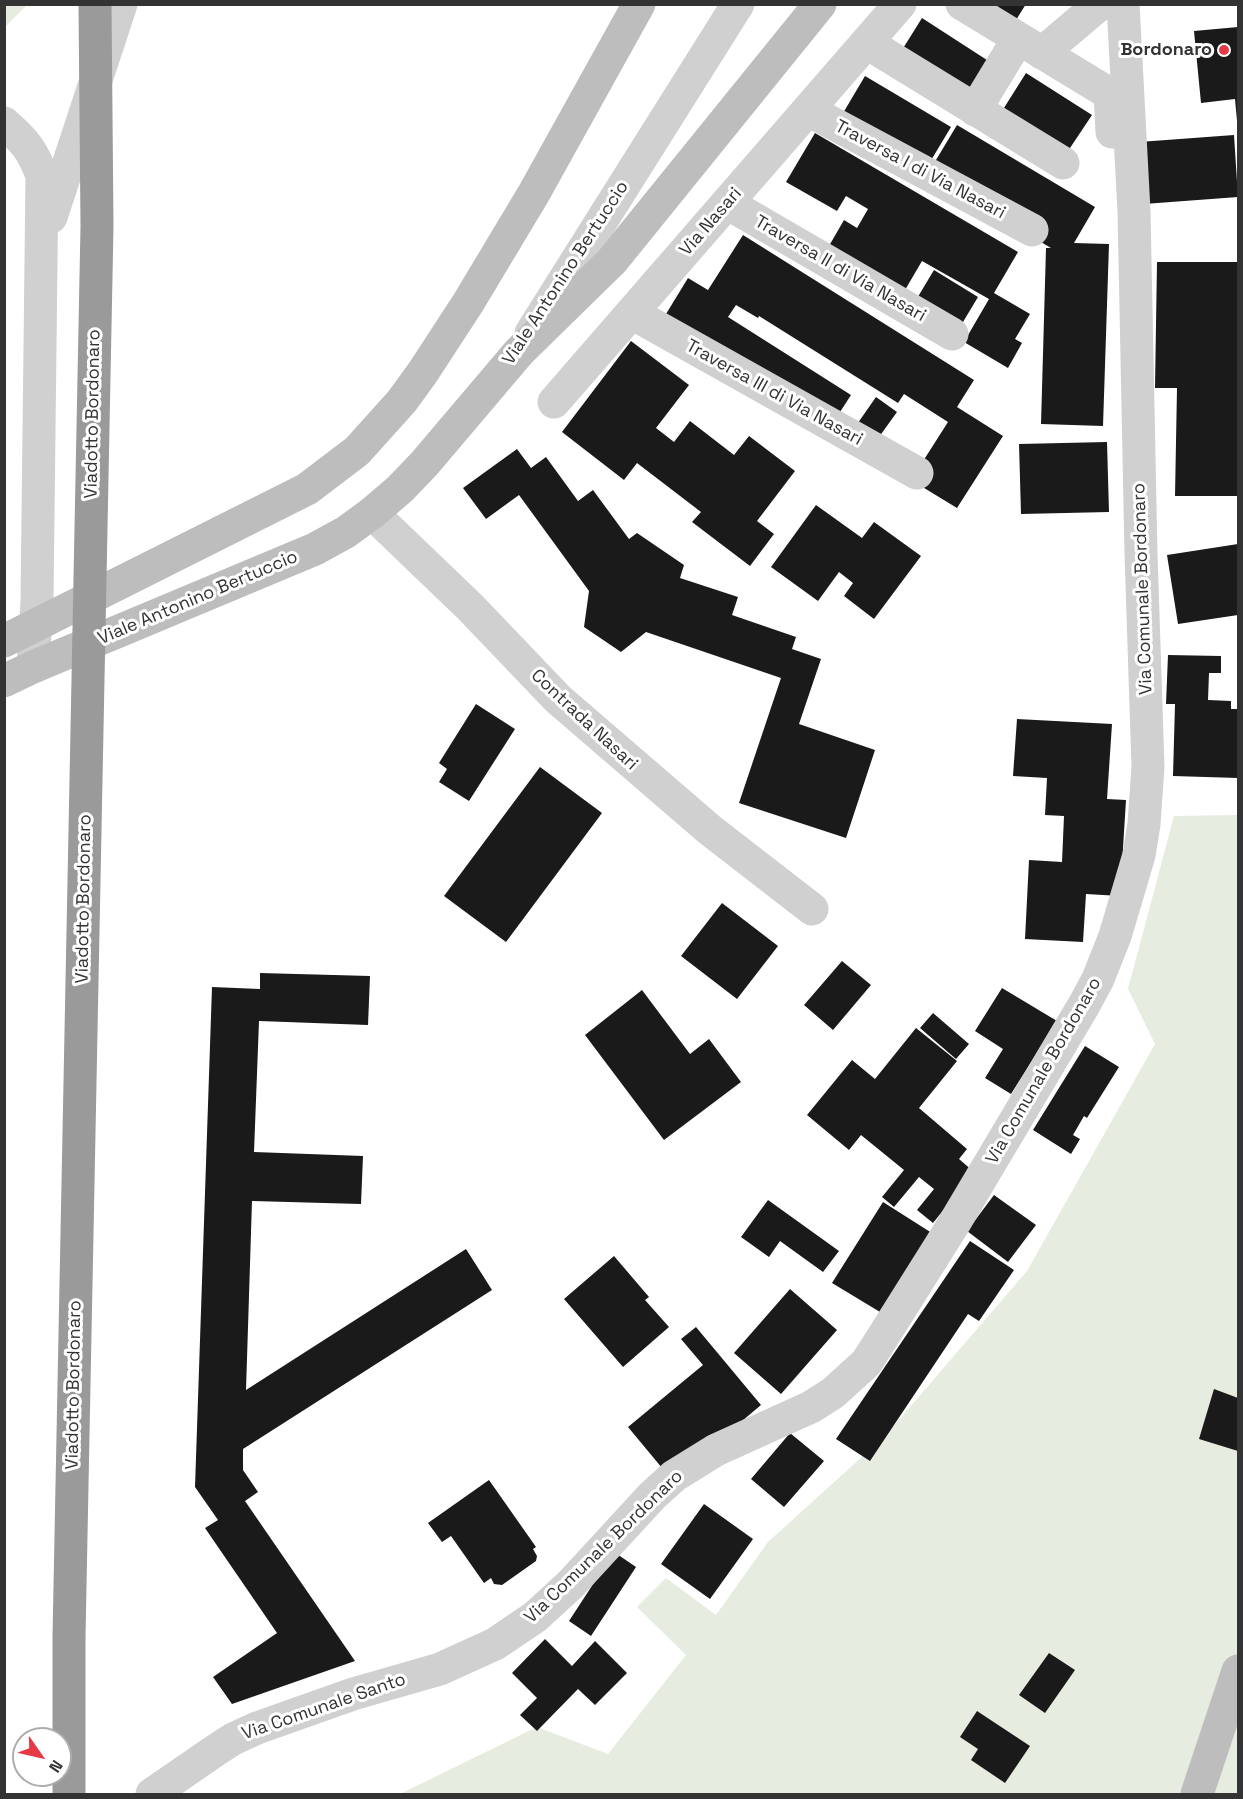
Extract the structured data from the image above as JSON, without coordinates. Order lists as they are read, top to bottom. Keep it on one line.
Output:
{"streets":{"highway":["Viadotto Bordonaro"],"street":["Traversa I di Via Nasari","Via Nasari","Traversa II di Via Nasari","Viale Antonino Bertuccio","Traversa III di Via Nasari","Via Comunale Bordonaro","Contrada Nasari","Via Comunale Santo"]},"crossings":[["Traversa I di Via Nasari","Via Nasari"],["Via Nasari","Traversa II di Via Nasari"],["Via Nasari","Traversa III di Via Nasari"],["Viale Antonino Bertuccio","Contrada Nasari"],["Via Comunale Bordonaro","Via Comunale Santo"]],"places":["Bordonaro"],"north":"bottom right"}
